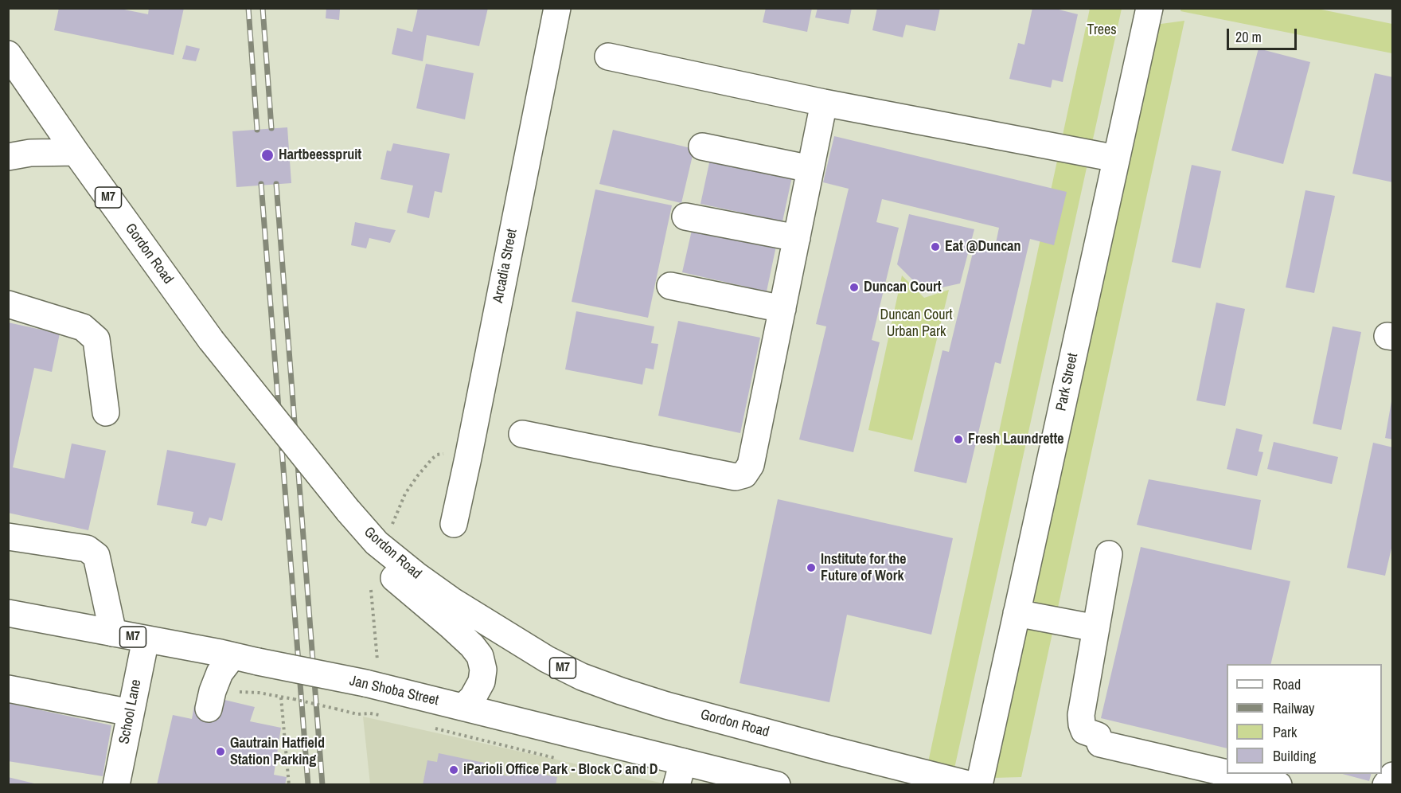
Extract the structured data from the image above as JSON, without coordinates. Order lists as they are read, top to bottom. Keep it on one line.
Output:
{"streets":{"main road":["M7","Gordon Road","Arcadia Street","Park Street","Jan Shoba Street","School Lane"]},"crossings":[["Jan Shoba Street","School Lane"]],"parks":["Trees","Duncan Court Urban Park"],"places":["Hartbeesspruit","Eat @Duncan","Duncan Court","Fresh Laundrette","Institute for the Future of Work","Gautrain Hatfield Station Parking","iParioli Office Park - Block C and D"],"legend":["Road","Railway","Park","Building"],"scale_bar":"20 m"}
